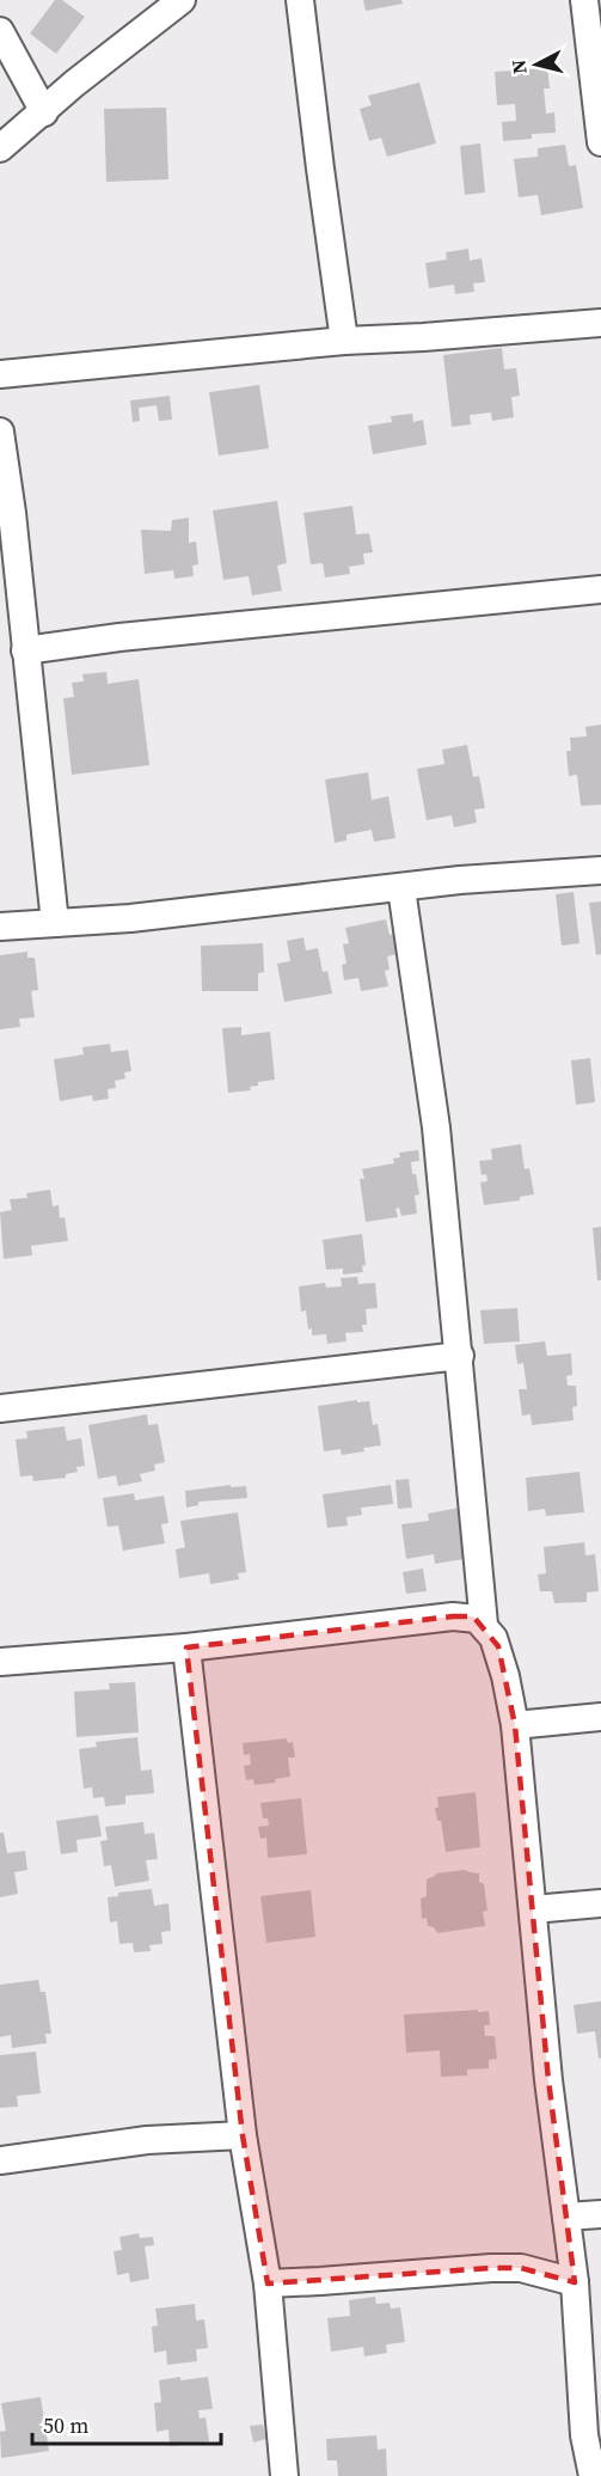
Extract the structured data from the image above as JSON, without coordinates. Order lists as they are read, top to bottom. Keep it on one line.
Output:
{"scale_bar":"50 m","north":"left"}
